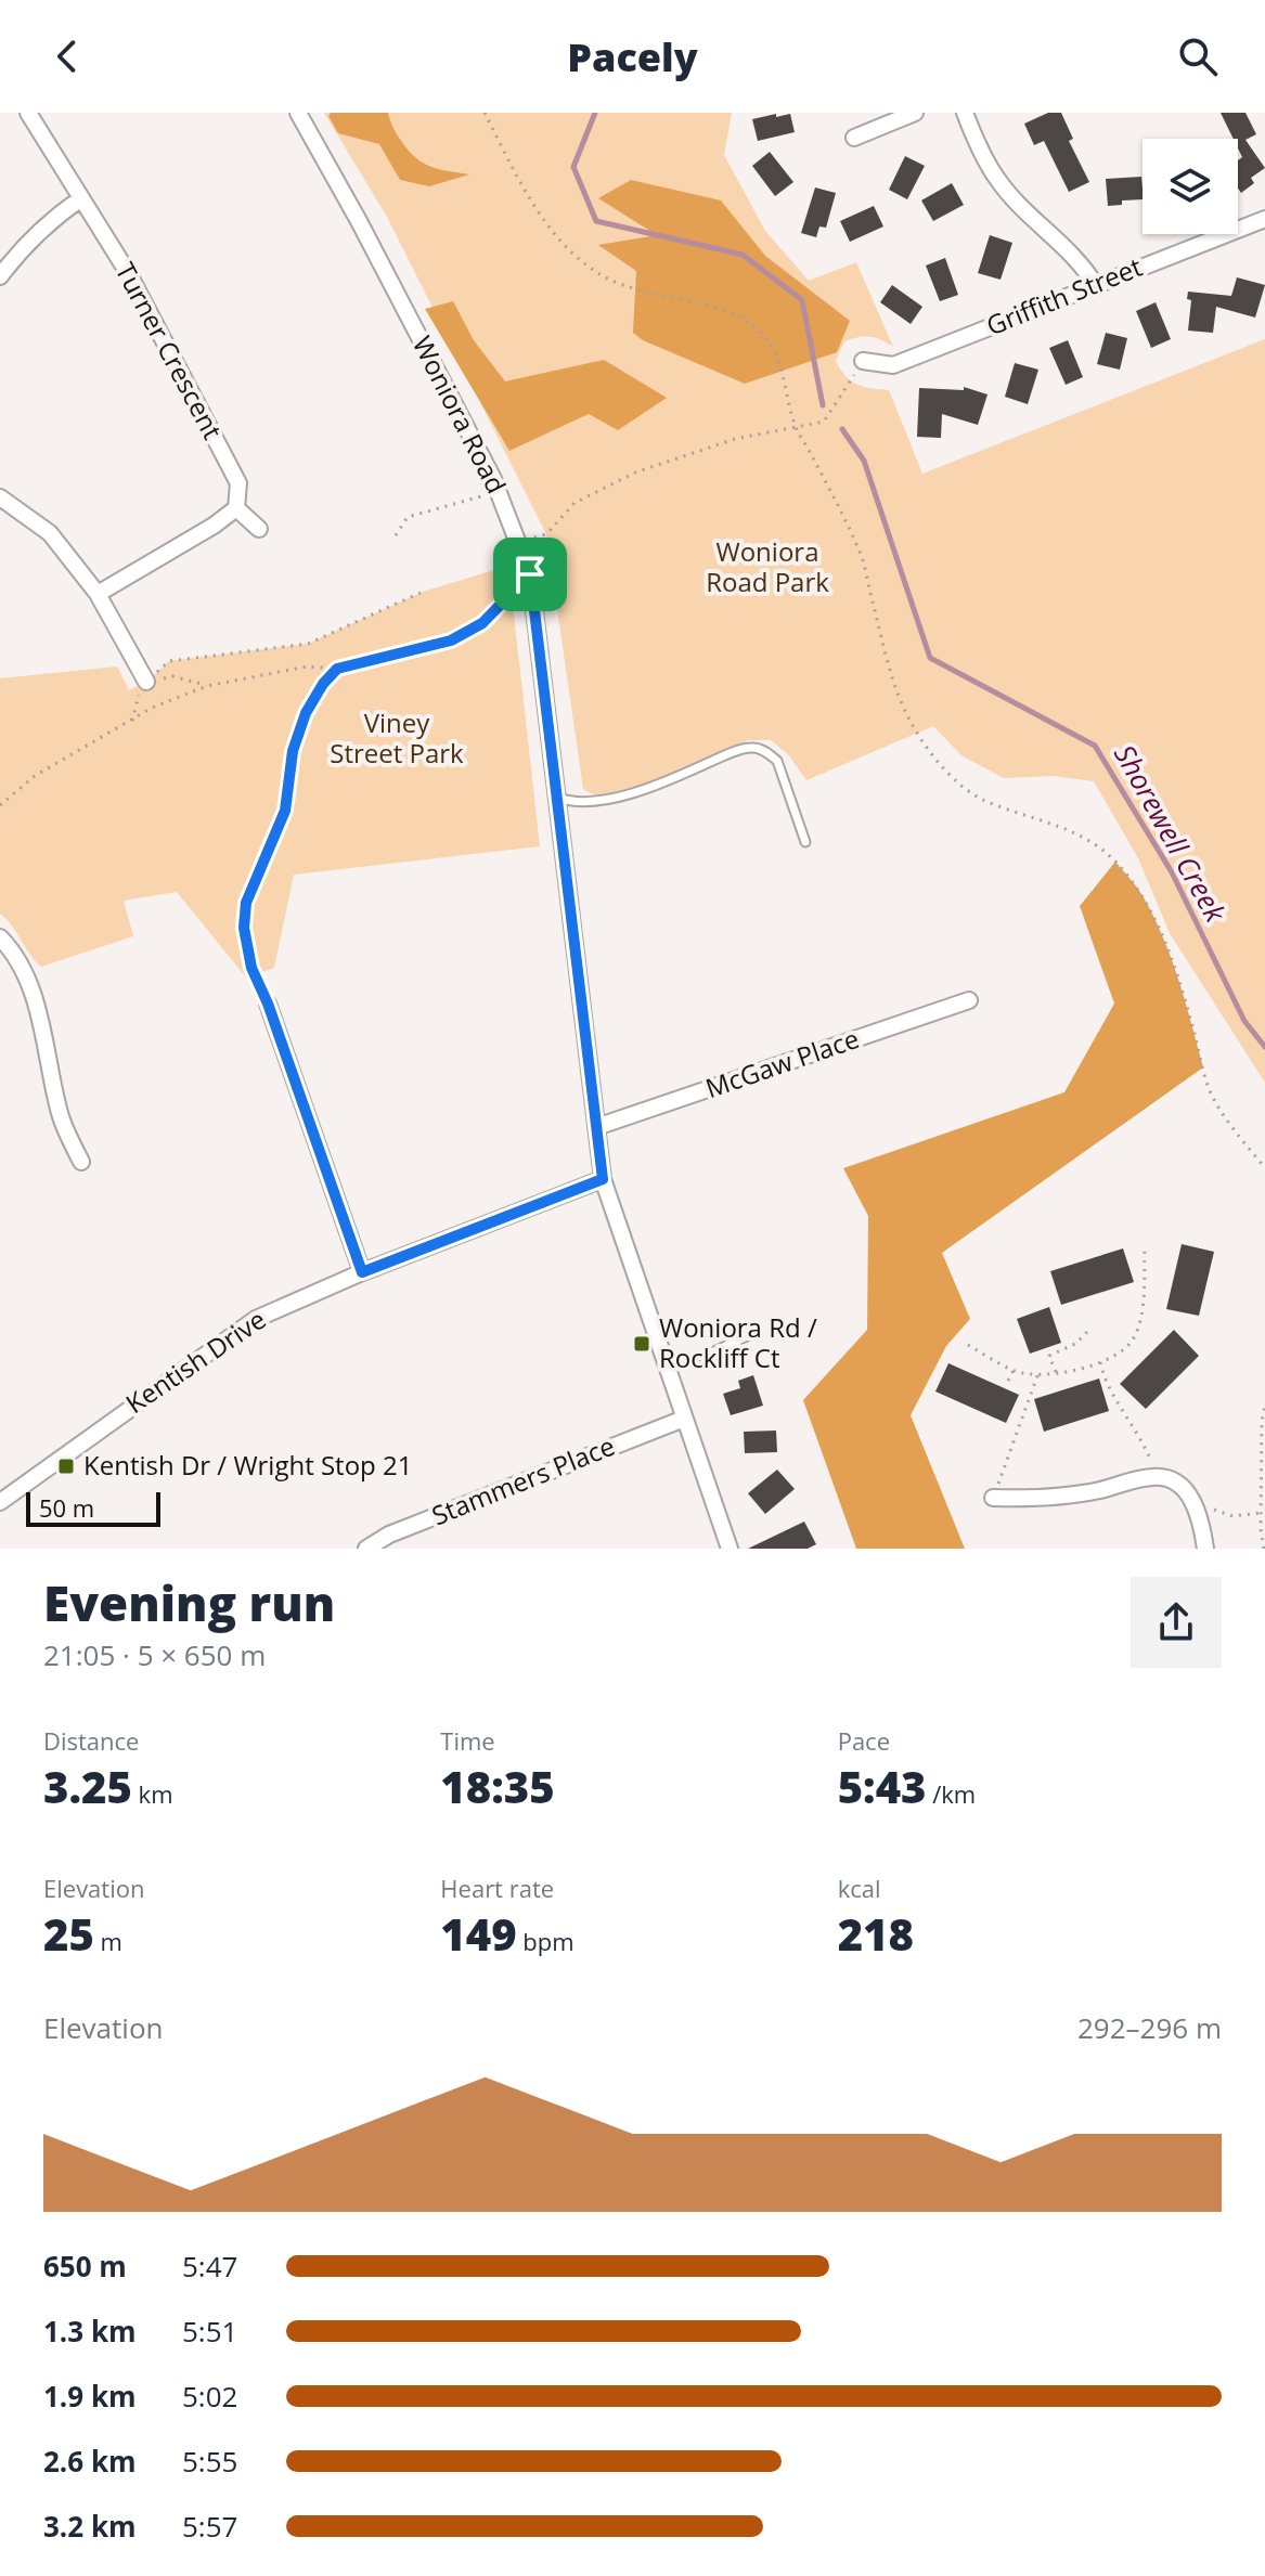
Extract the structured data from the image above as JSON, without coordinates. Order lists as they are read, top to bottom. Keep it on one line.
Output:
{"streets":{"street":["Griffith Street","Turner Crescent","Woniora Road","McGaw Place","Kentish Drive","Stammers Place"]},"crossings":[["Woniora Road","McGaw Place"],["Woniora Road","Kentish Drive"],["Woniora Road","Stammers Place"]],"water":["Shorewell Creek"],"parks":["Woniora Road Park","Viney Street Park"],"places":{"transit":["Woniora Rd / Rockliff Ct","Kentish Dr / Wright Stop 21"]},"scale_bar":"50 m","page":{"header":"Pacely","scale":"50 m","heading":["Evening run","21:05 · 5 × 650 m"],"stats":[["Distance","3.25 km"],["Time","18:35"],["Pace","5:43 /km"],["Elevation","25 m"],["Heart rate","149 bpm"],["kcal","218"]],"chart":["Elevation","292–296 m"],"list":[{"name":"650 m","note":"5:47"},{"name":"1.3 km","note":"5:51"},{"name":"1.9 km","note":"5:02"},{"name":"2.6 km","note":"5:55"},{"name":"3.2 km","note":"5:57"}]}}
